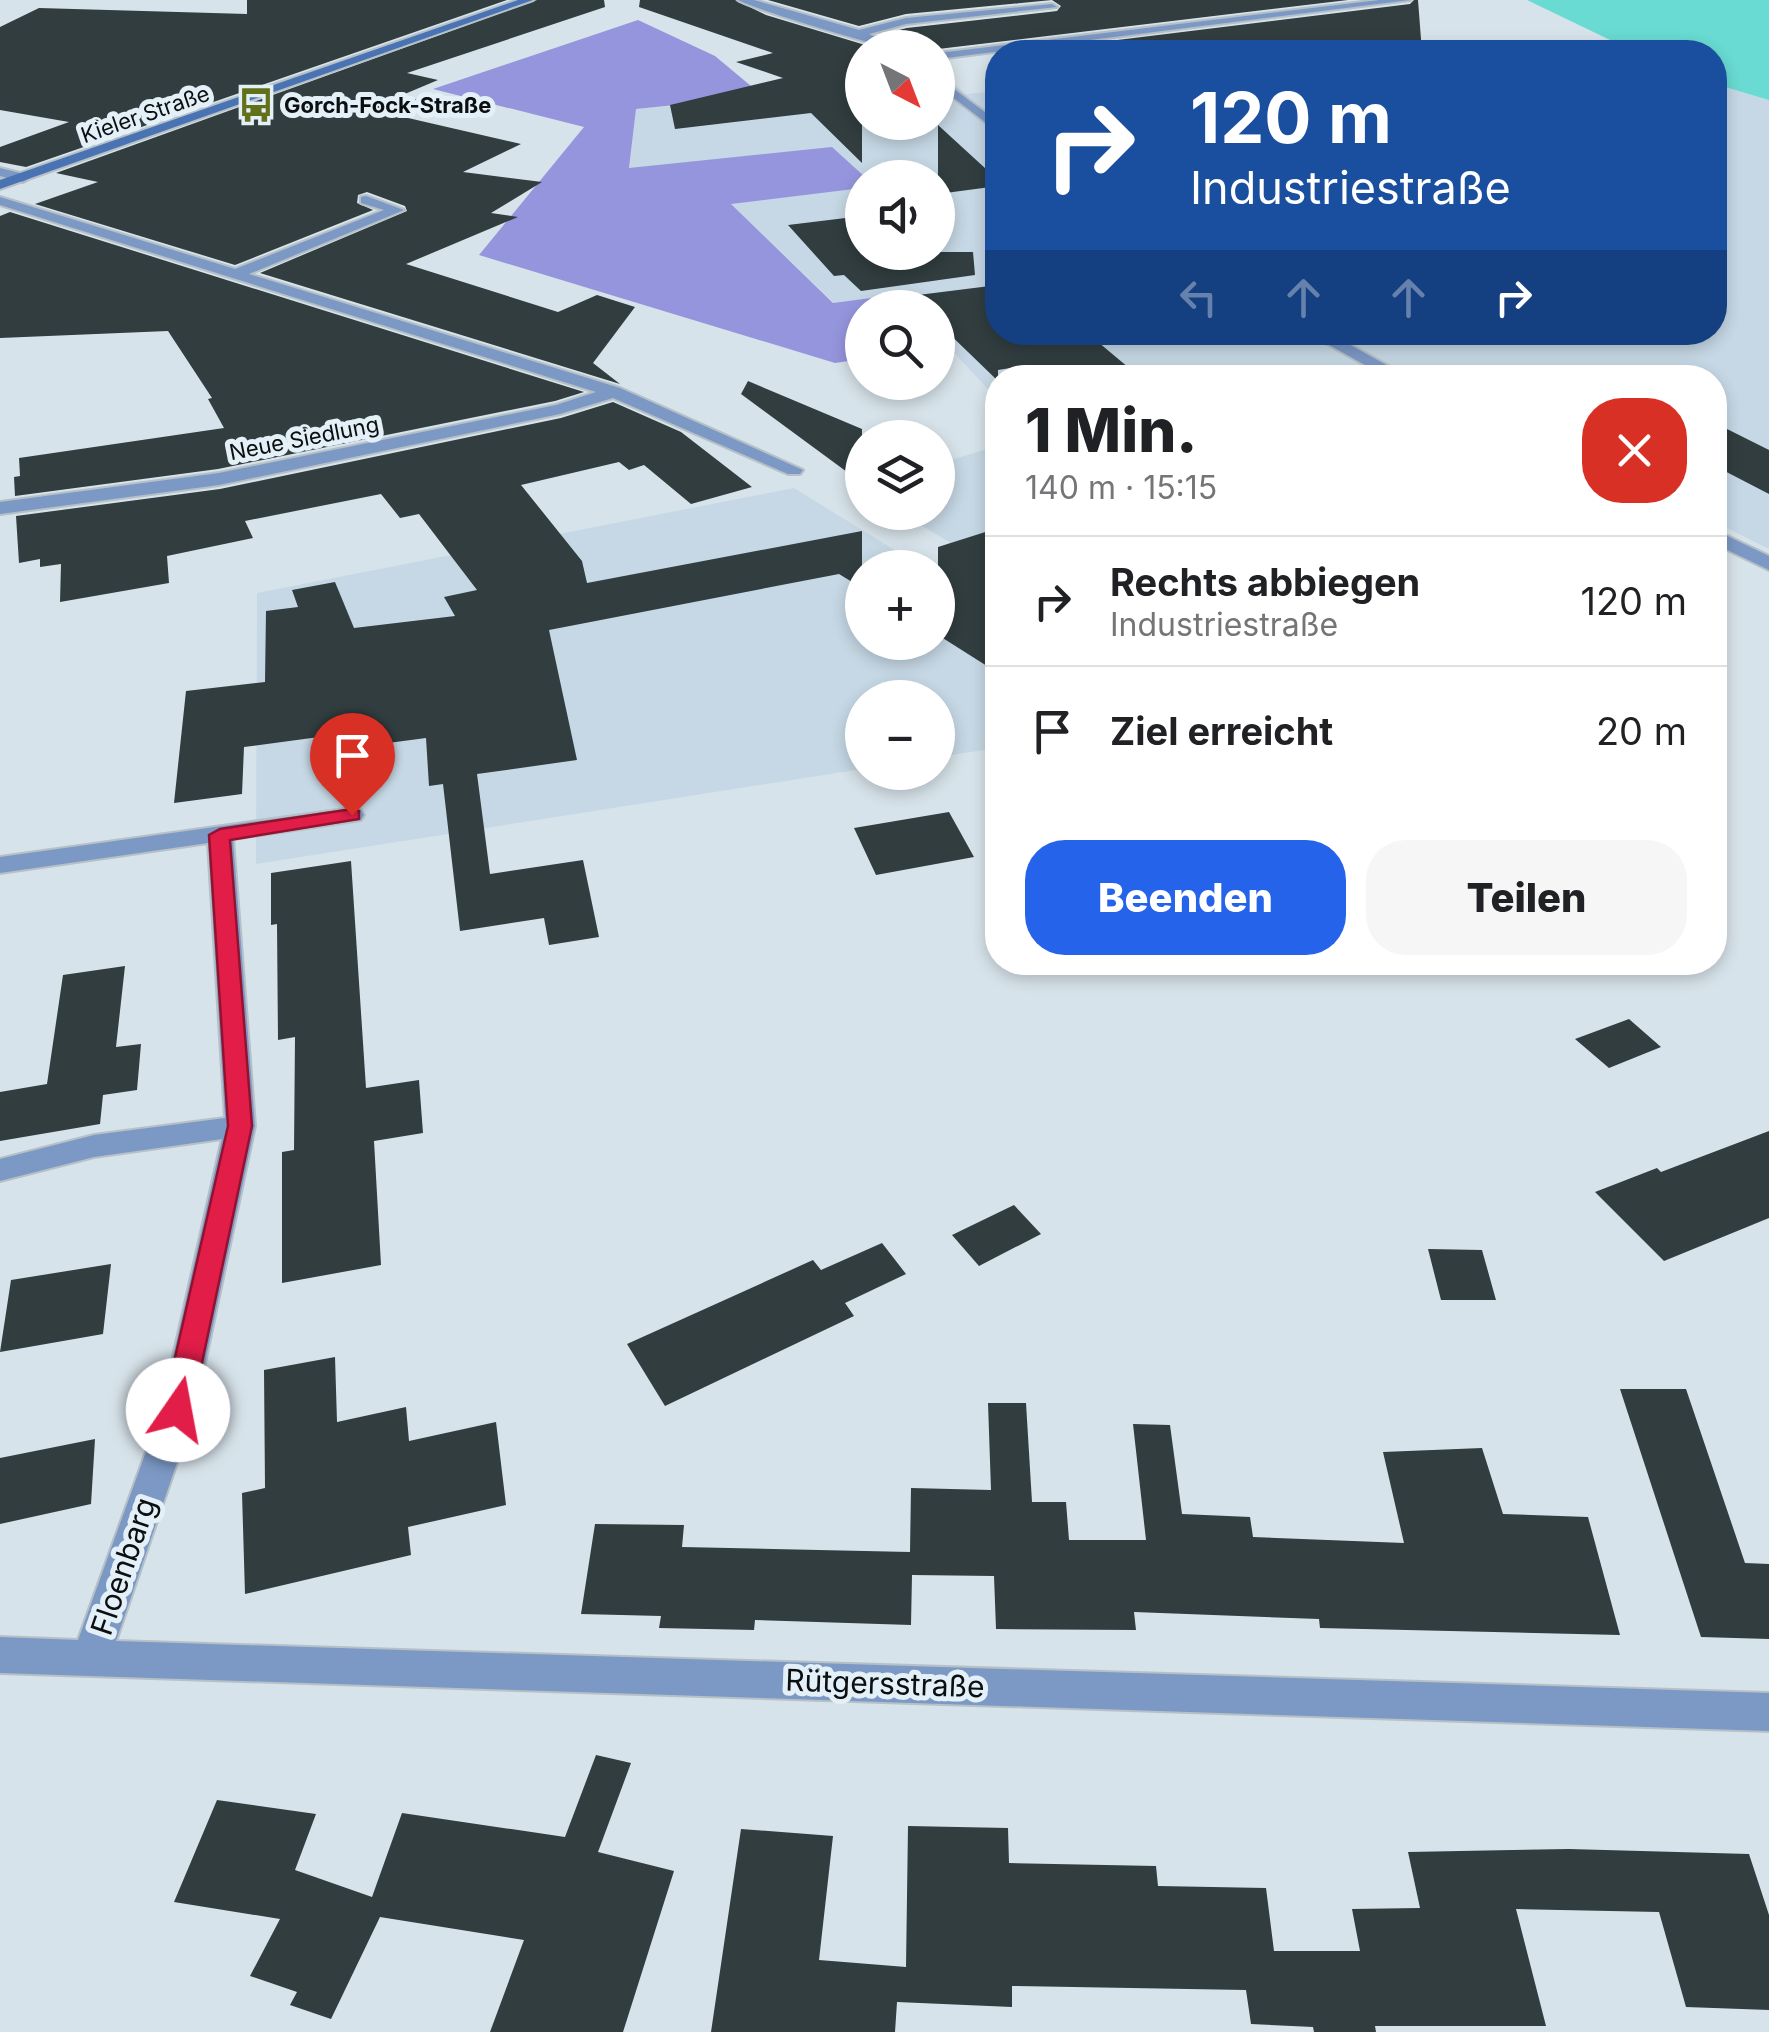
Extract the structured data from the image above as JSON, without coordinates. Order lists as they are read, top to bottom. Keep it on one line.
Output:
{"streets":{"main road":["Kieler Straße"],"street":["Neue Siedlung","Floenbarg","Rütgersstraße"]},"crossings":[["Floenbarg","Rütgersstraße"]],"places":{"bus stop":["Gorch-Fock-Straße"]},"north":"bottom right","page":{"map_buttons":["+","−"],"turn":["120 m","Industriestraße"],"heading":["1 Min.","140 m · 15:15"],"list":[{"name":"Rechts abbiegen","note":"Industriestraße","value":"120 m"},{"name":"Ziel erreicht","value":"20 m"}],"buttons":["Beenden","Teilen"]}}
